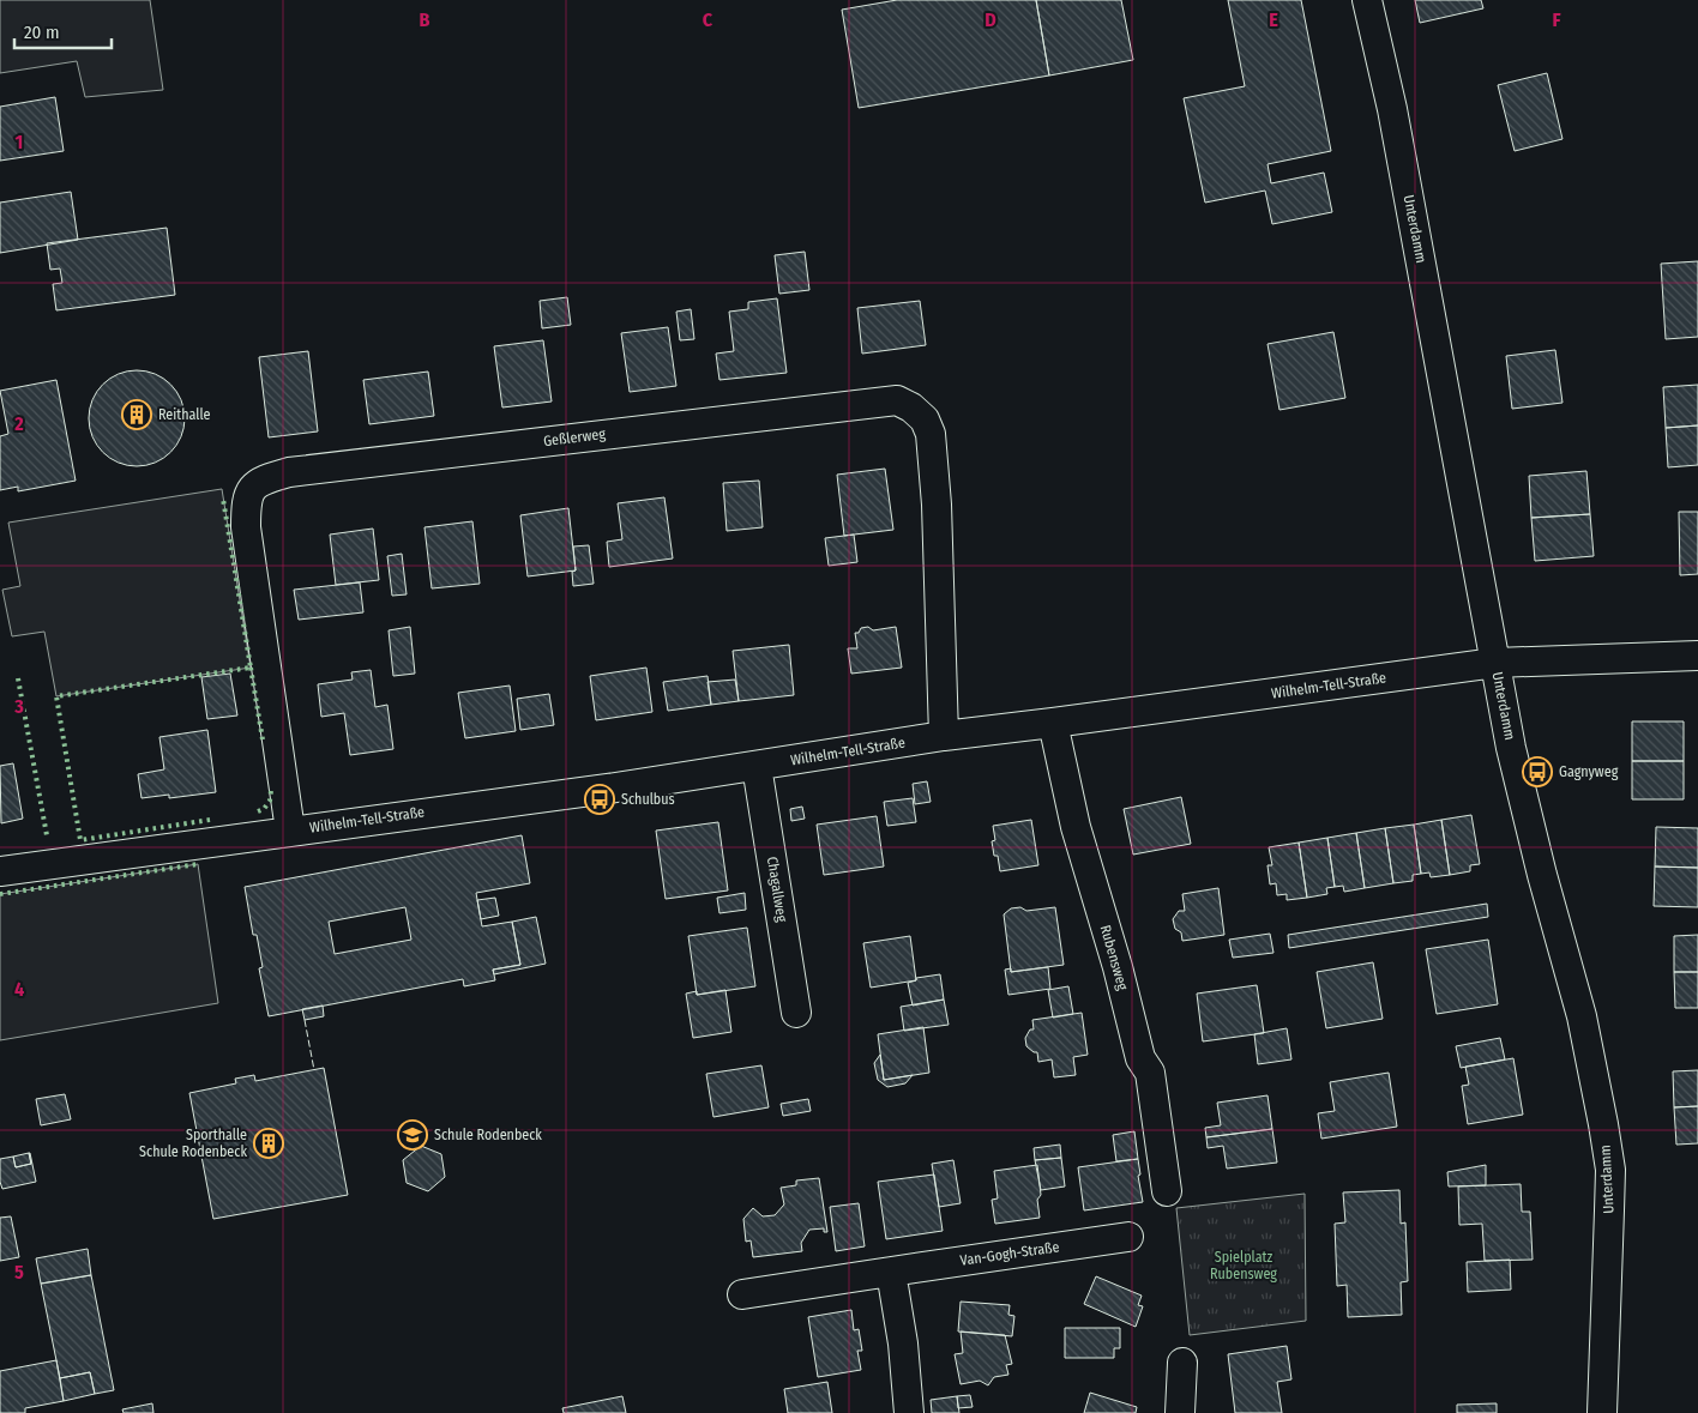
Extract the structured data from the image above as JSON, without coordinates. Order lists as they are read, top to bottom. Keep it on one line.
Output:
{"streets":{"street":["Unterdamm","Geßlerweg","Wilhelm-Tell-Straße","Chagallweg","Rubensweg","Van-Gogh-Straße"]},"crossings":[["Unterdamm","Wilhelm-Tell-Straße"],["Geßlerweg","Wilhelm-Tell-Straße"],["Wilhelm-Tell-Straße","Chagallweg"],["Wilhelm-Tell-Straße","Rubensweg"]],"parks":["Spielplatz Rubensweg"],"places":{"building":["Reithalle","Sporthalle Schule Rodenbeck"],"bus stop":["Gagnyweg","Schulbus"],"school or university":["Schule Rodenbeck"]},"scale_bar":"20 m","grid":{"columns":["B","C","D","E","F"],"rows":["1","2","3","4","5"]}}
